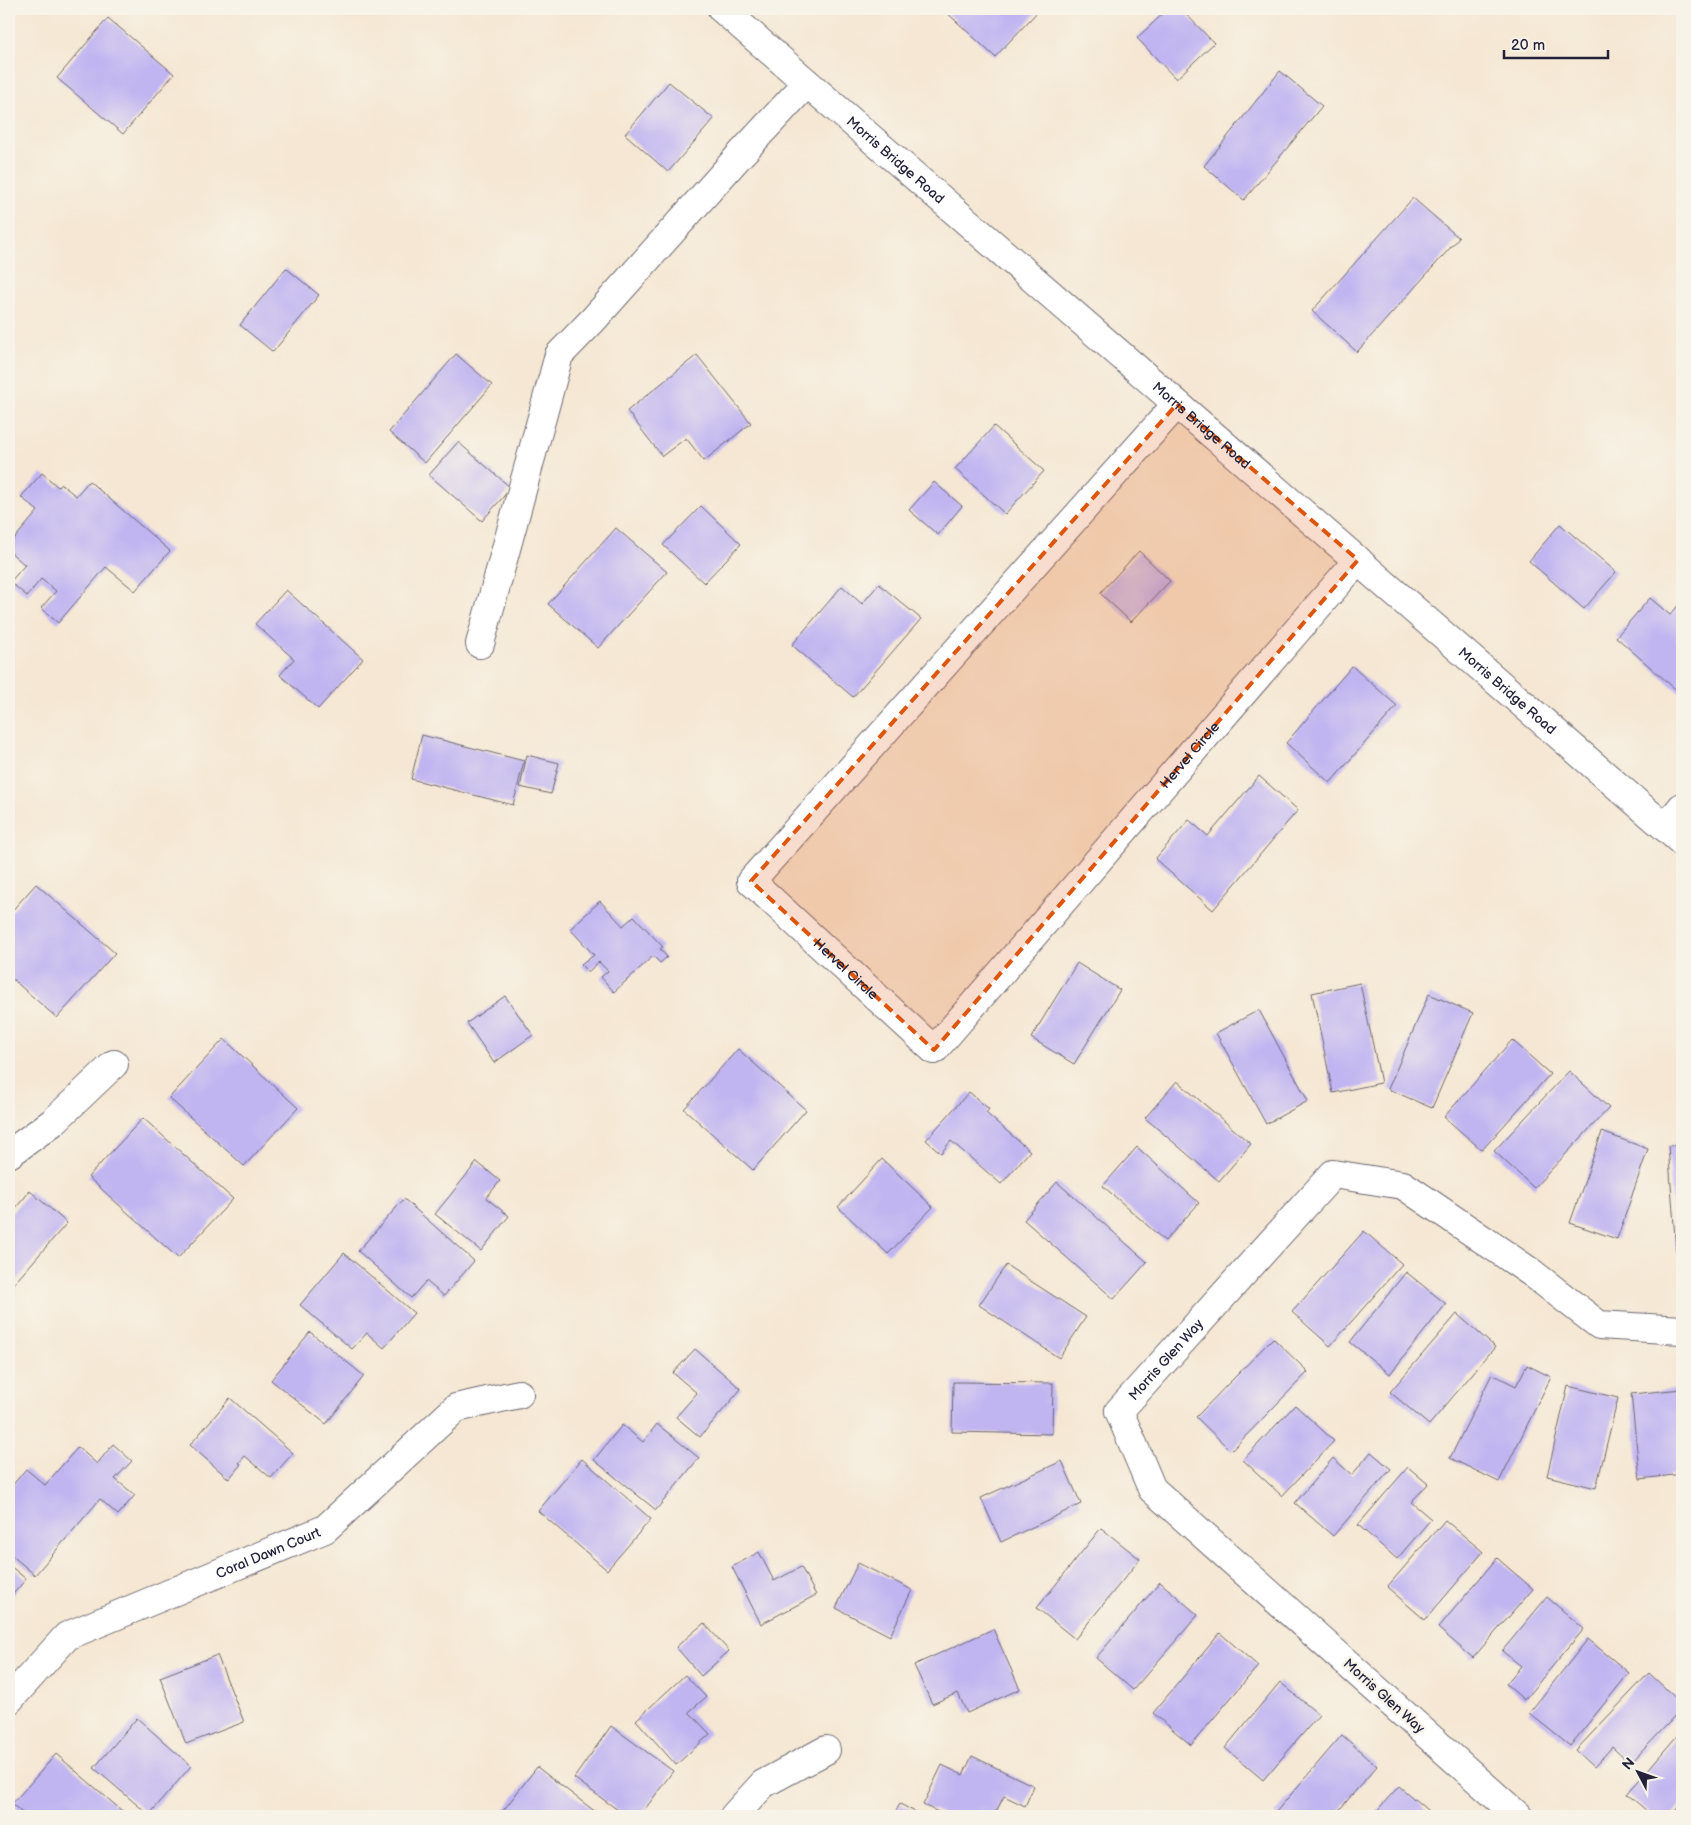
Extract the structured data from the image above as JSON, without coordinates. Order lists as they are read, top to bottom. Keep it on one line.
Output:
{"streets":{"street":["Morris Bridge Road","Hervel Circle","Morris Glen Way","Coral Dawn Court"]},"crossings":[["Morris Bridge Road","Hervel Circle"]],"scale_bar":"20 m","north":"top left"}
